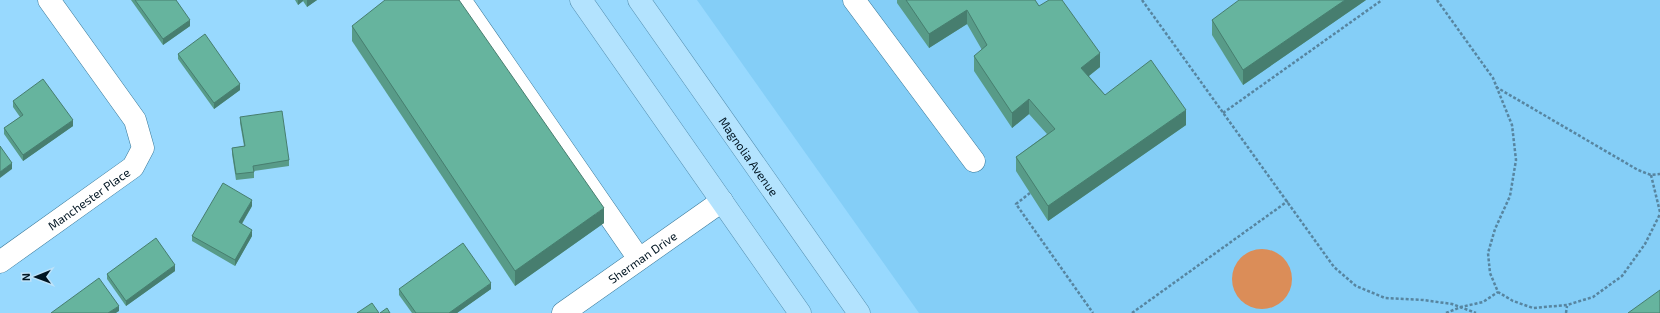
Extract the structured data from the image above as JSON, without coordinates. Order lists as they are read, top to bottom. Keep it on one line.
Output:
{"streets":{"main road":["Magnolia Avenue"],"street":["Manchester Place","Sherman Drive"]},"north":"left"}
